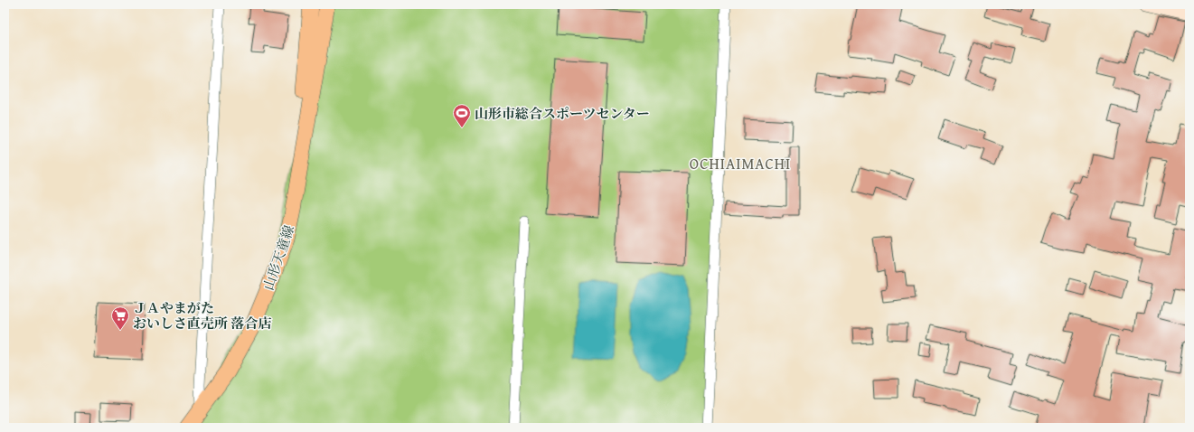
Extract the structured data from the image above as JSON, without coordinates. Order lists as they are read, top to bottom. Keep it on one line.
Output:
{"streets":{"main road":["山形天童線"]},"districts":["OCHIAIMACHI"],"places":{"sports":["山形市総合スポーツセンター"],"supermarket":["ＪＡやまがた おいしさ直売所 落合店"]}}
